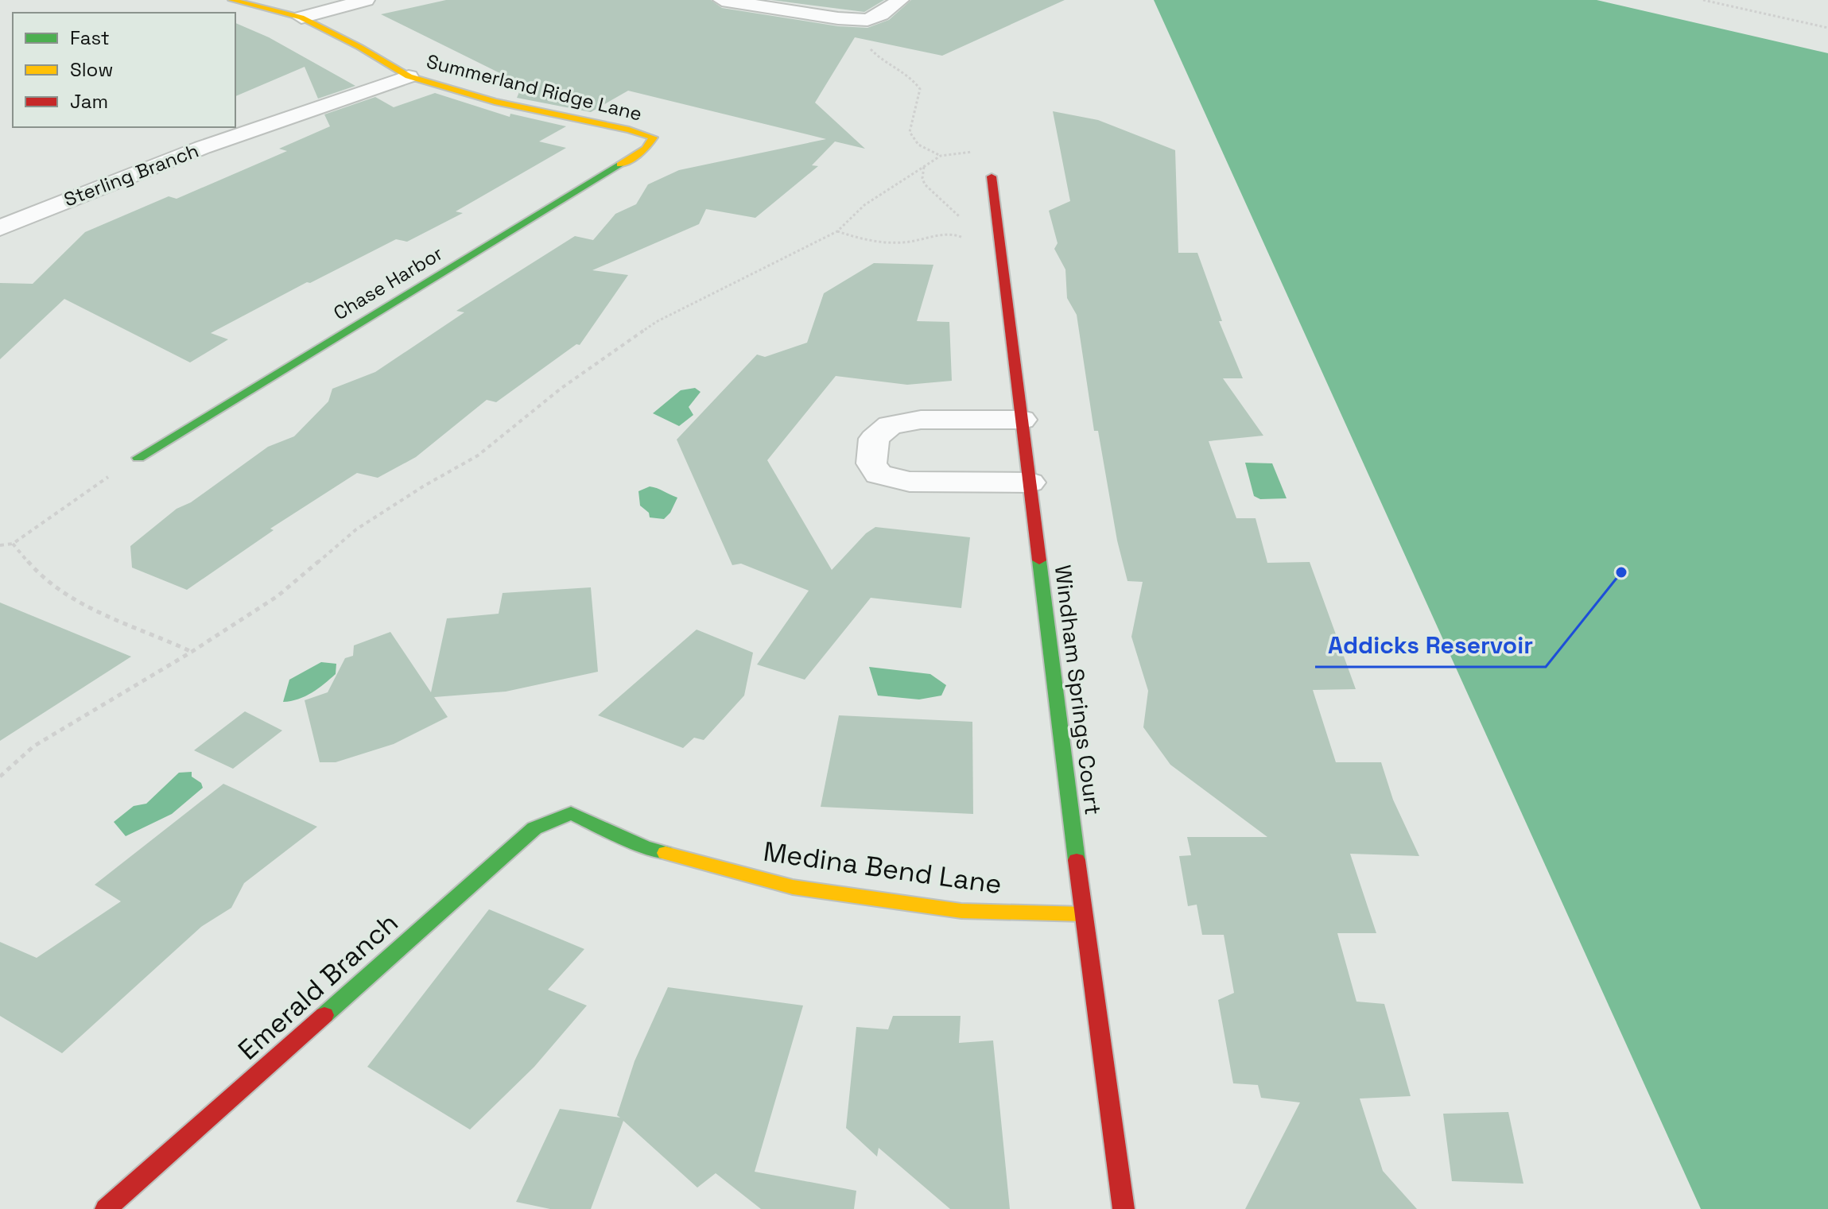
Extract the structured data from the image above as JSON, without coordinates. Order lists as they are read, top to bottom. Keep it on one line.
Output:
{"streets":{"street":["Summerland Ridge Lane","Sterling Branch","Chase Harbor","Windham Springs Court","Medina Bend Lane","Emerald Branch"]},"crossings":[["Summerland Ridge Lane","Sterling Branch"],["Summerland Ridge Lane","Chase Harbor"],["Windham Springs Court","Medina Bend Lane"],["Medina Bend Lane","Emerald Branch"]],"places":["Addicks Reservoir"],"legend":["Fast","Slow","Jam"]}
